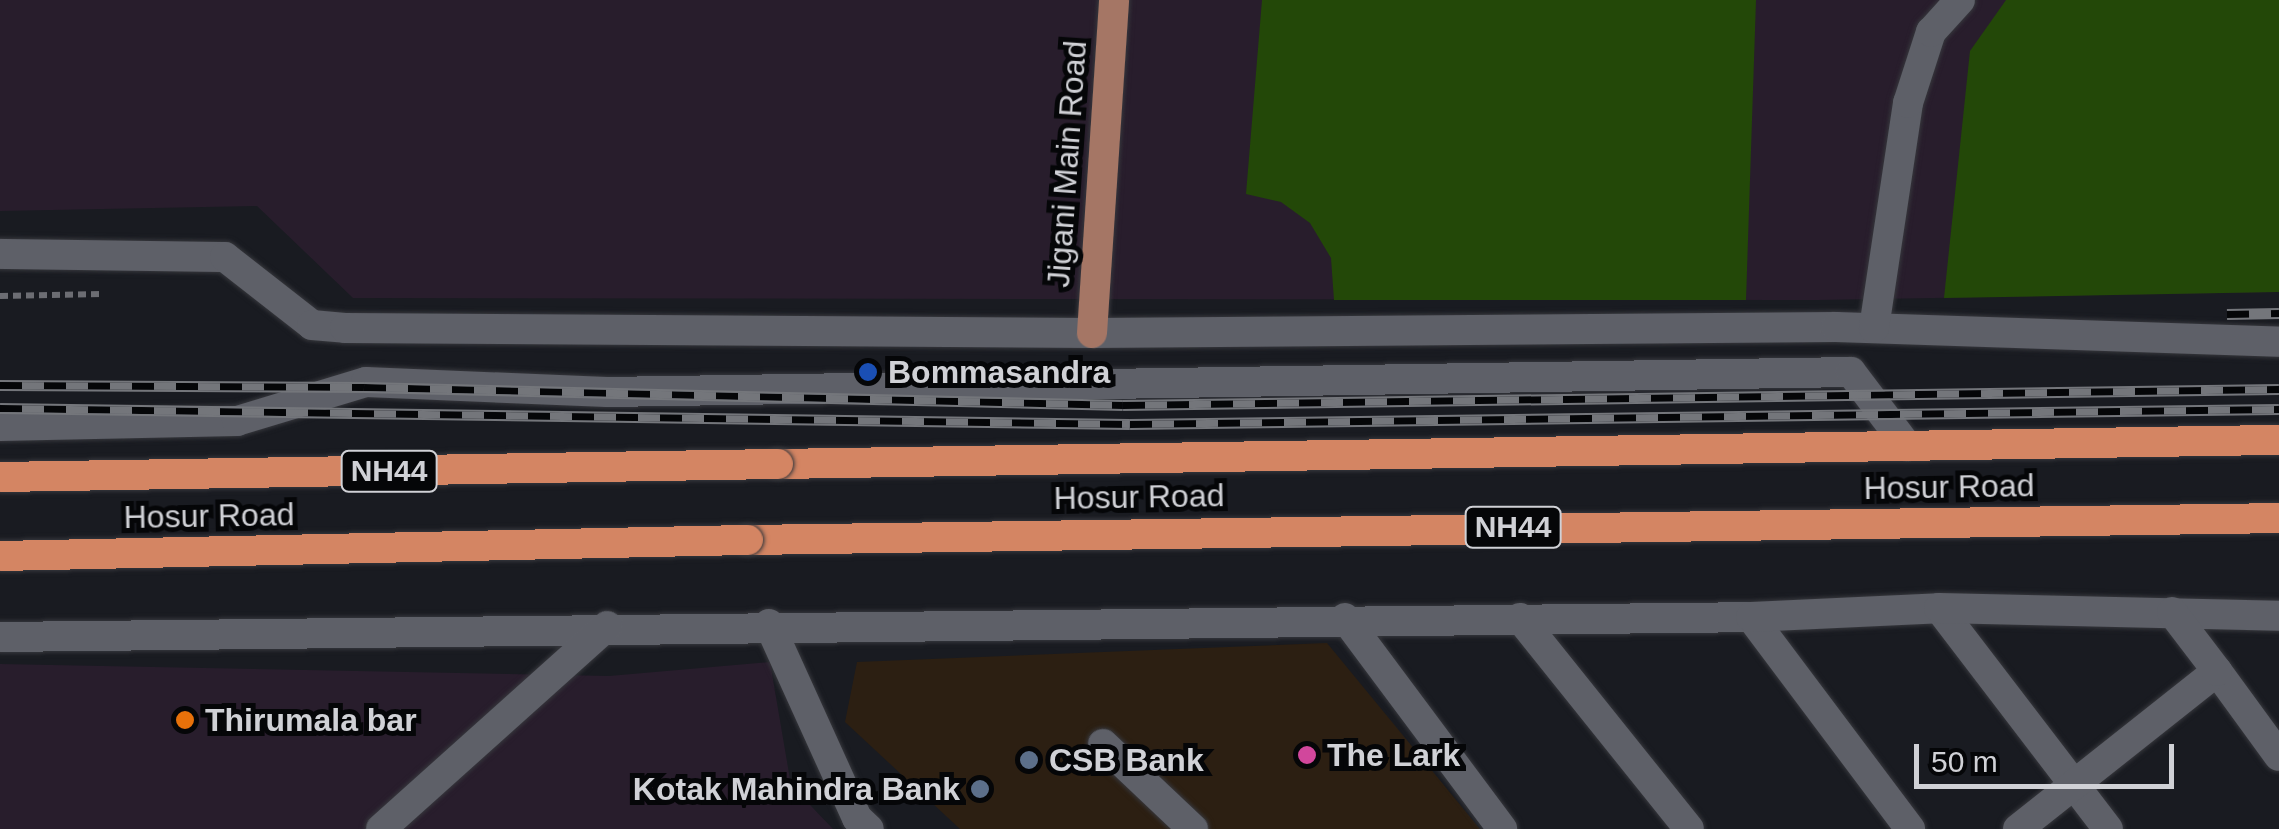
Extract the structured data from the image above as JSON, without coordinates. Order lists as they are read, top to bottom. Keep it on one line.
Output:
{"streets":{"highway":["NH44","Hosur Road"],"main road":["Jigani Main Road"]},"places":["Bommasandra","Thirumala bar","The Lark","CSB Bank","Kotak Mahindra Bank"],"scale_bar":"50 m"}
